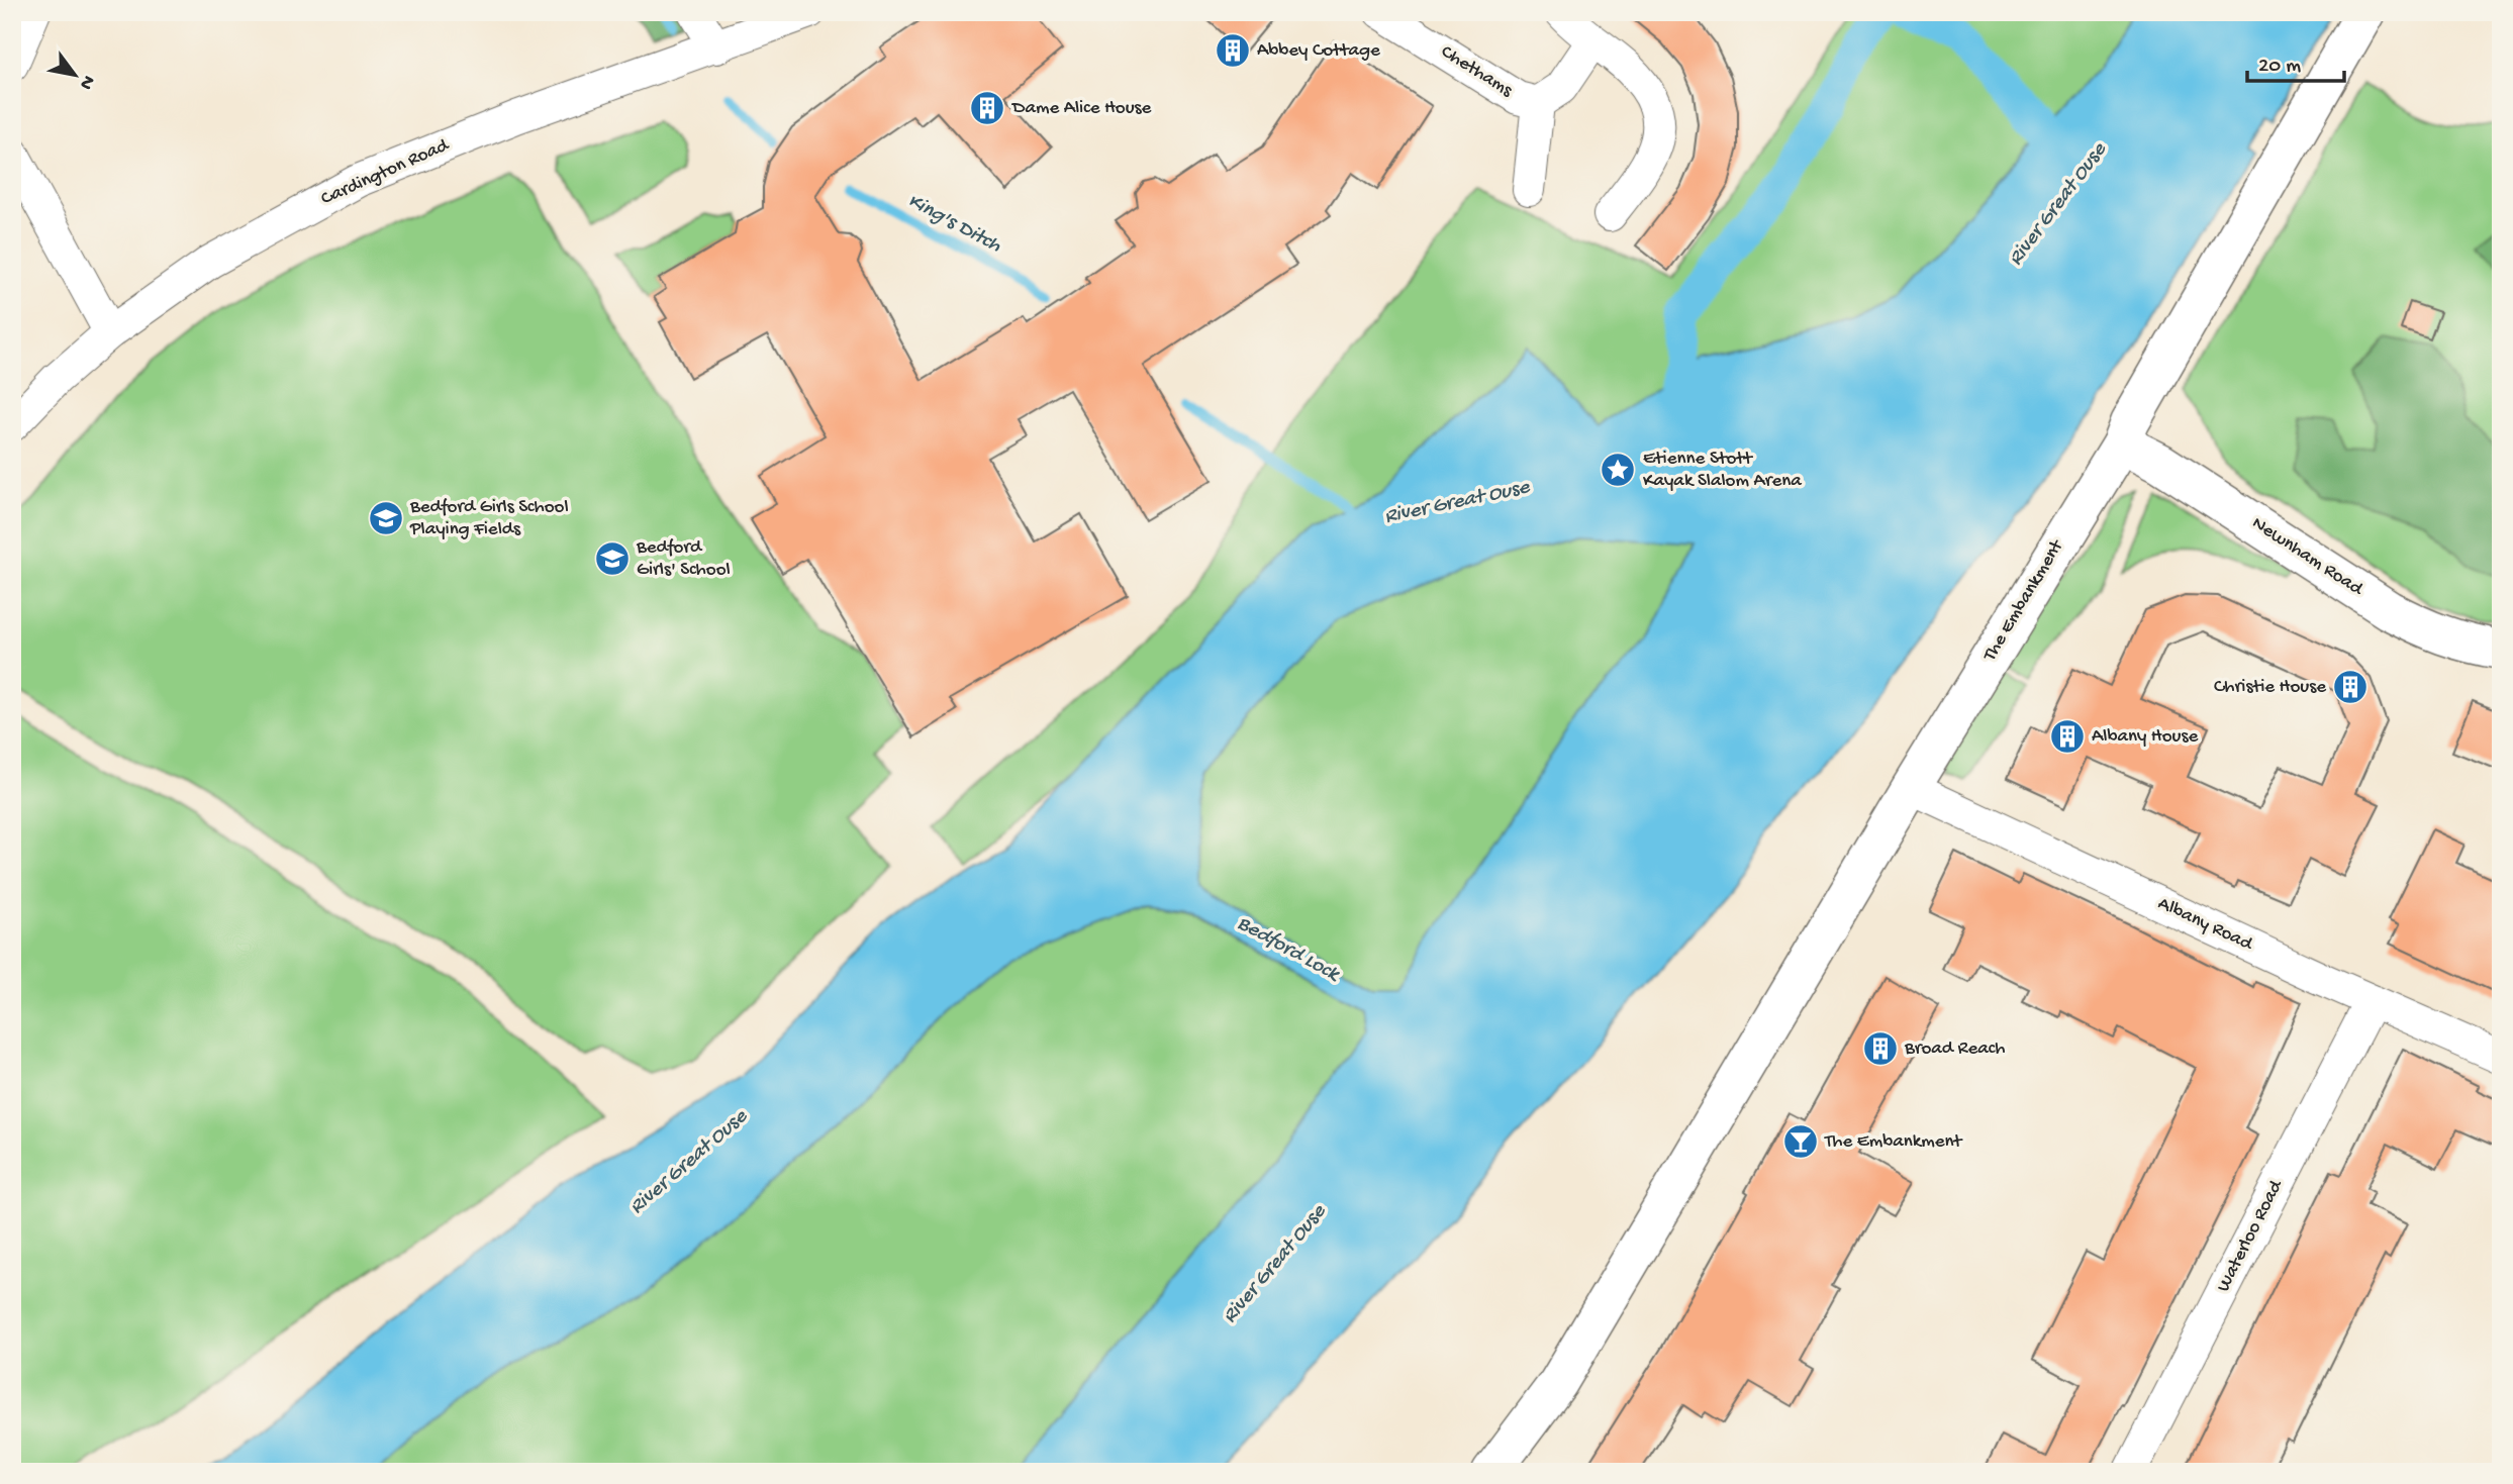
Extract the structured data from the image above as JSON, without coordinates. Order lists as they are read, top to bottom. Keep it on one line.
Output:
{"streets":{"street":["Chethams","Cardington Road","Newnham Road","The Embankment","Albany Road","Waterloo Road"]},"crossings":[["Newnham Road","The Embankment"],["The Embankment","Albany Road"],["Albany Road","Waterloo Road"]],"water":["River Great Ouse","King's Ditch","Bedford Lock"],"places":{"building":["Abbey Cottage","Dame Alice House","Christie House","Albany House","Broad Reach"],"place":["Etienne Stott Kayak Slalom Arena"],"school or university":["Bedford Girls School Playing Fields","Bedford Girls' School"],"bar":["The Embankment"]},"scale_bar":"20 m","north":"bottom right"}
